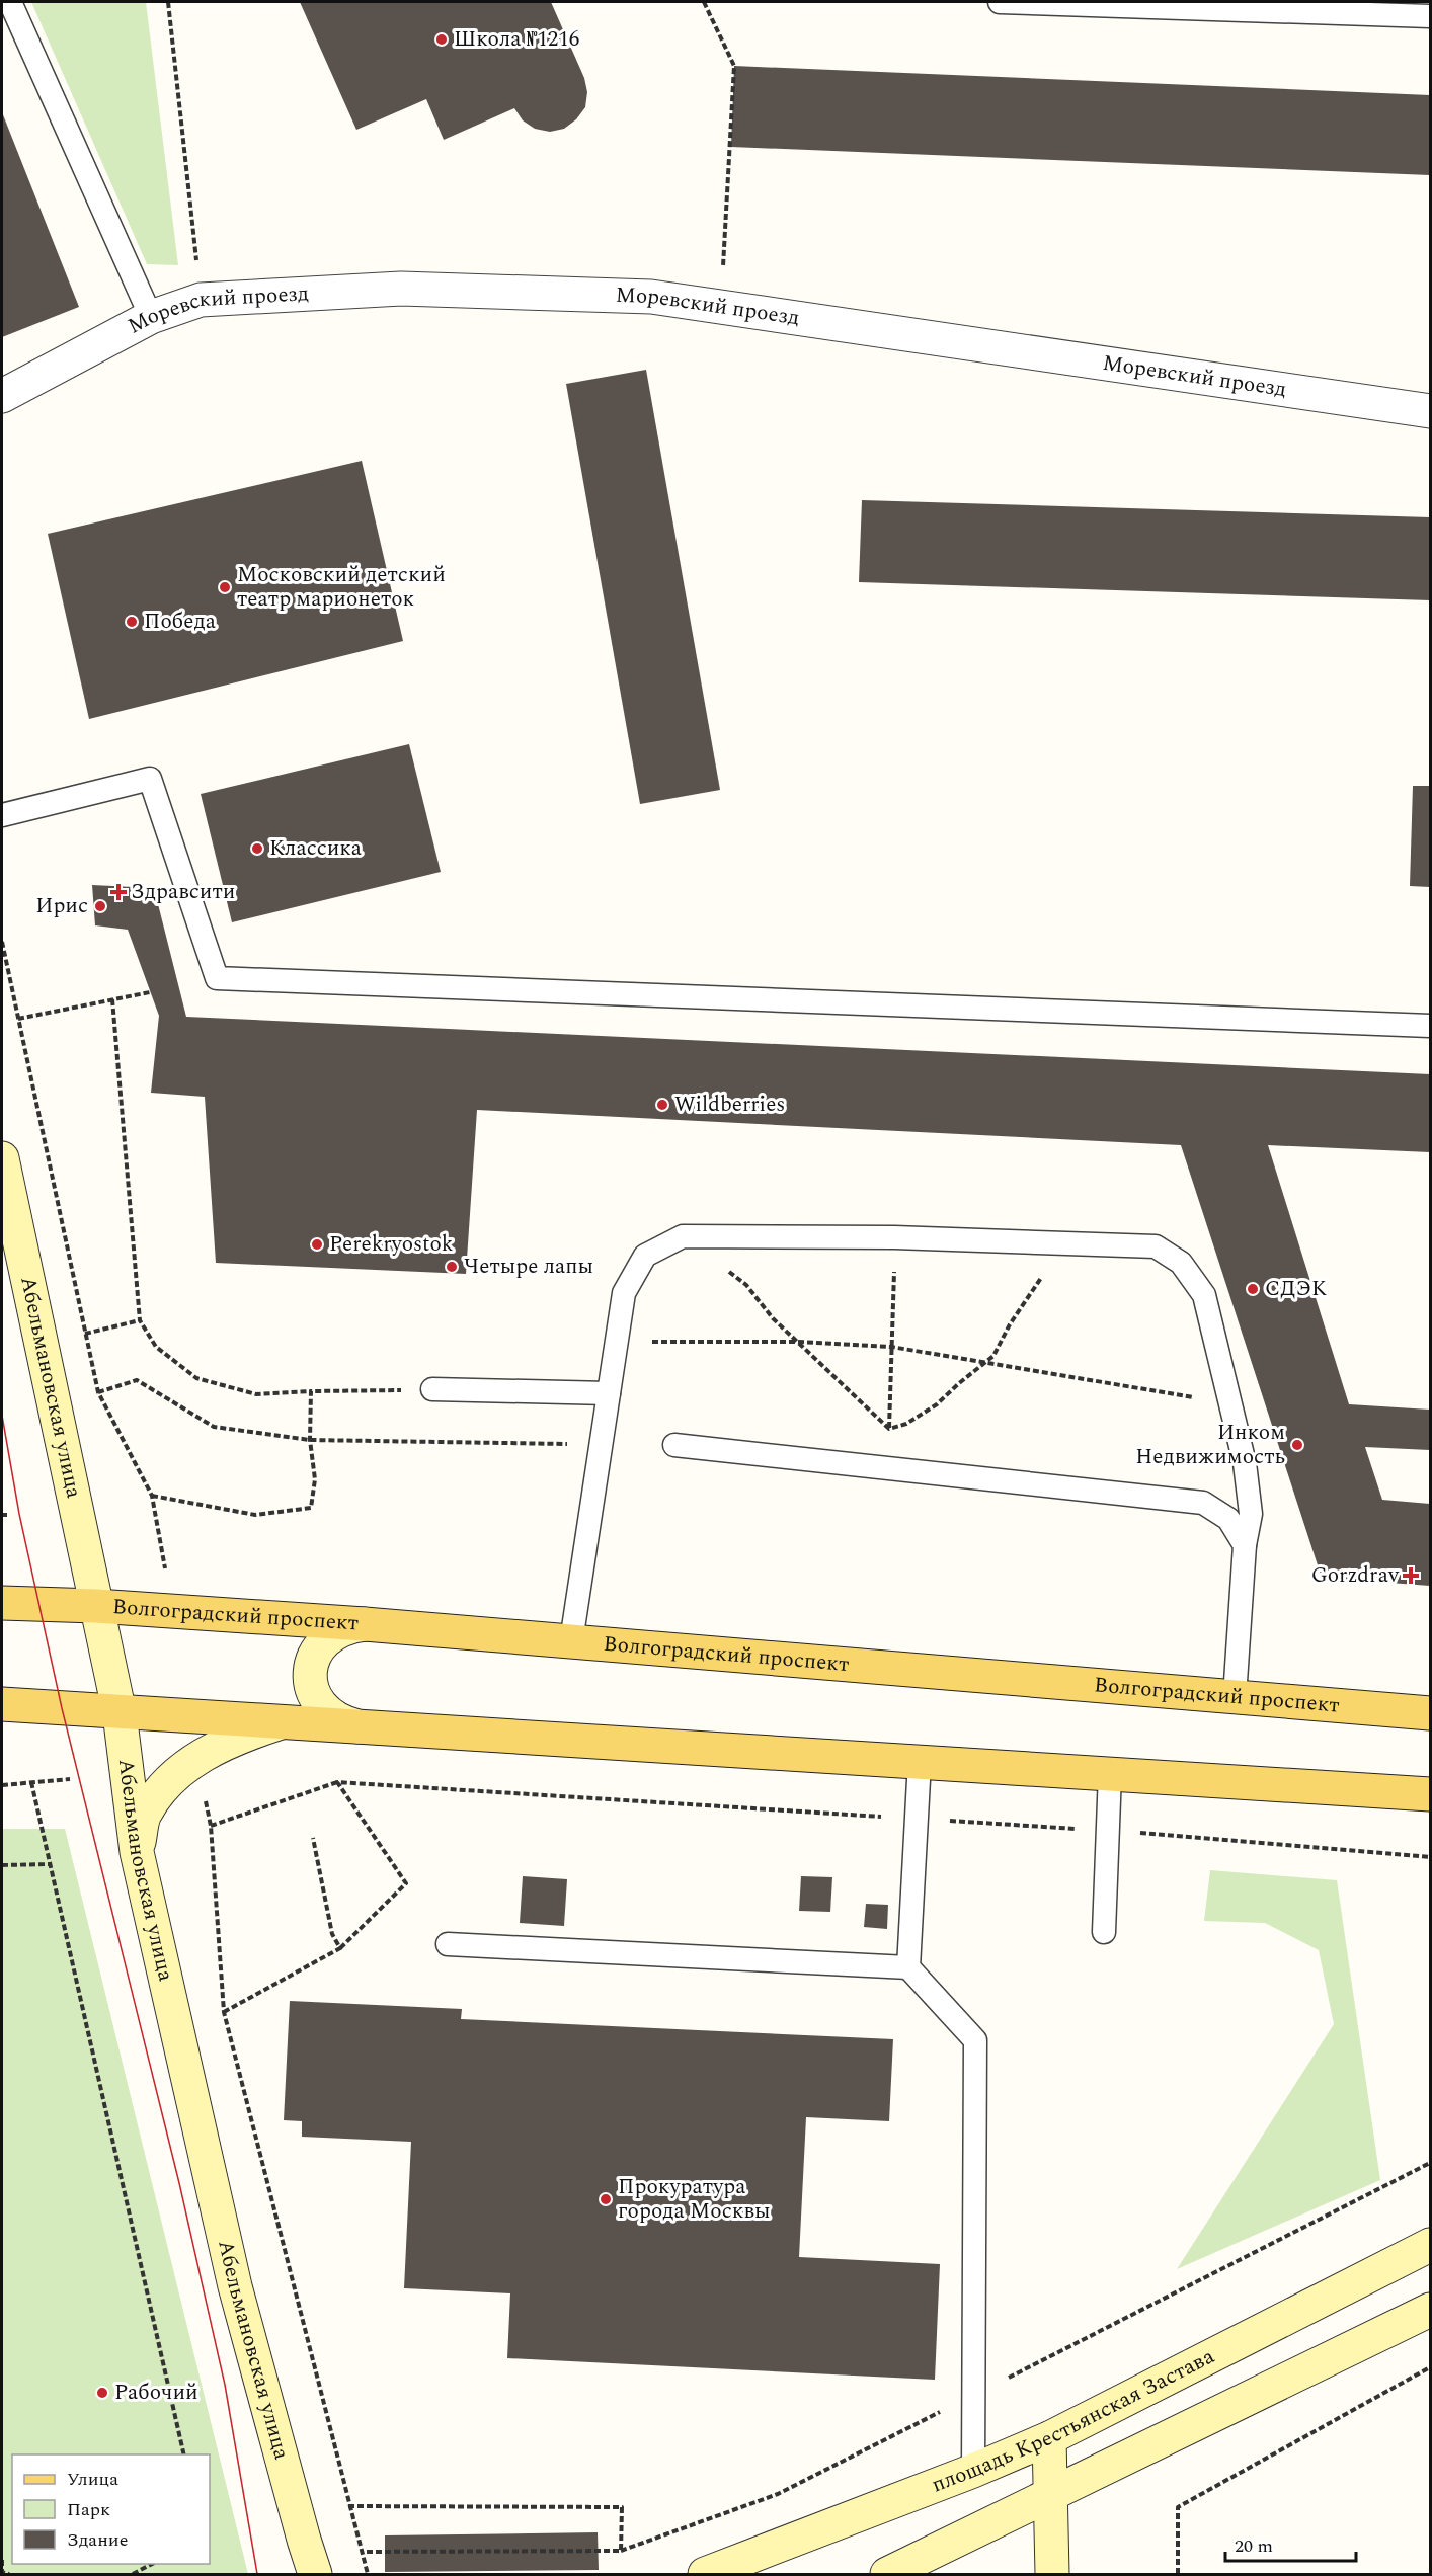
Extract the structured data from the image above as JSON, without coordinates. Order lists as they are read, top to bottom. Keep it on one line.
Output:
{"streets":{"main road":["Абельмановская улица","Волгоградский проспект","площадь Крестьянская Застава"],"street":["Моревский проезд"]},"crossings":[["Абельмановская улица","Волгоградский проспект"]],"places":{"other":["Школа №1216","Московский детский театр марионеток","Победа","Классика","Ирис","Wildberries","Perekryostok","Четыре лапы","СДЭК","Инком Недвижимость","Прокуратура города Москвы","Рабочий"],"health":["Здравсити","Gorzdrav"]},"legend":["Улица","Парк","Здание"],"scale_bar":"20 m"}
